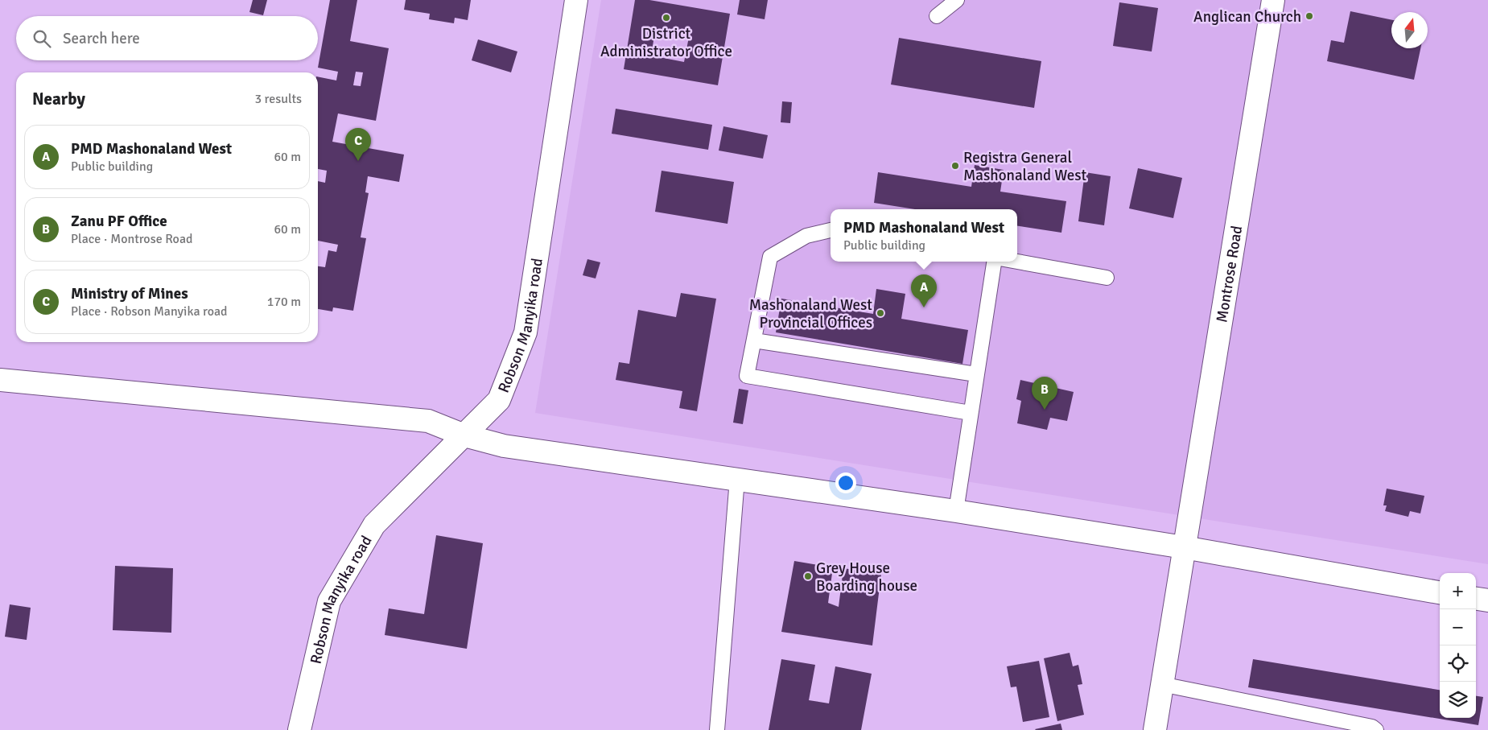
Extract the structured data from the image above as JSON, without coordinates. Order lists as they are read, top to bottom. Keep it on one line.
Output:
{"streets":{"street":["Montrose Road","Robson Manyika road"]},"places":["Anglican Church","District Administrator Office","Registra General Mashonaland West","Mashonaland West Provincial Offices","Grey House Boarding house"],"north":"top","page":{"search":"Search here","heading":["Nearby","3 results"],"list":[{"mark":"A","name":"PMD Mashonaland West","note":"Public building","value":"60 m"},{"mark":"B","name":"Zanu PF Office","note":"Place · Montrose Road","value":"60 m"},{"mark":"C","name":"Ministry of Mines","note":"Place · Robson Manyika road","value":"170 m"}],"pins":["C","A","B"],"popup":["PMD Mashonaland West","Public building"],"map_buttons":["+","−"]}}
